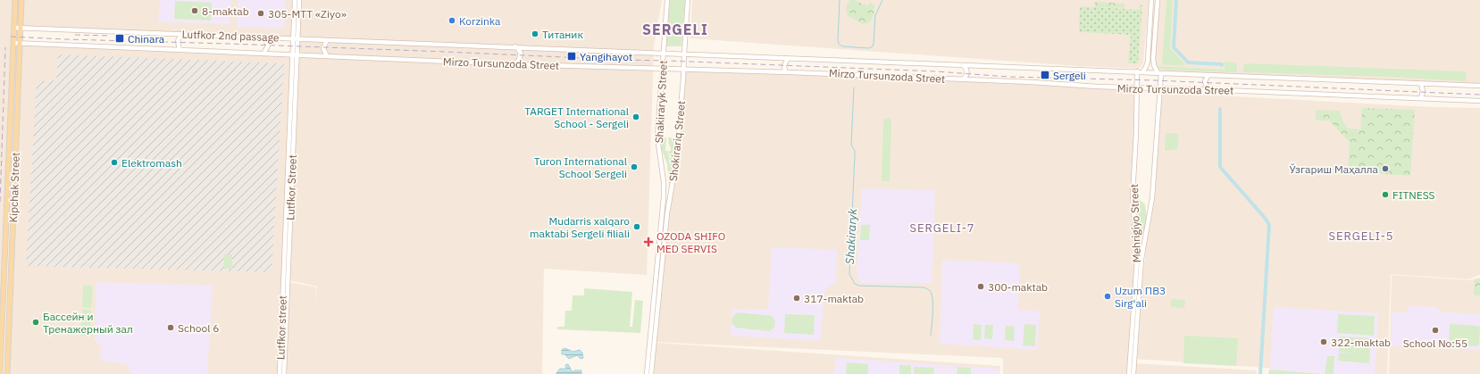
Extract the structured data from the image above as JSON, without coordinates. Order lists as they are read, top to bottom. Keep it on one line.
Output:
{"streets":{"main road":["Lutfkor 2nd passage","Mirzo Tursunzoda Street","Shakiraryk Street","Kipchak Street","Lutfkor Street","Mehrigiyo Street"]},"crossings":[["Lutfkor 2nd passage","Mirzo Tursunzoda Street"],["Lutfkor 2nd passage","Kipchak Street"],["Lutfkor 2nd passage","Lutfkor Street"],["Mirzo Tursunzoda Street","Shakiraryk Street"],["Mirzo Tursunzoda Street","Lutfkor Street"],["Mirzo Tursunzoda Street","Mehrigiyo Street"]],"districts":["SERGELI","SERGELI-7","SERGELI-5"],"water":["Shakiraryk"],"places":{"other":["8-maktab","305-MTT «Ziyo»","Korzinka","Титаник","TARGET International School - Sergeli","Elektromash","Turon International School Sergeli","Ўзгариш Маҳалла","FITNESS","Mudarris xalqaro maktabi Sergeli filiali","300-maktab","Uzum ПВЗ Sirg'ali","317-maktab","Бассейн и Тренажерный зал","School 6","School No:55","322-maktab"],"transit":["Chinara","Yangihayot","Sergeli"],"health":["OZODA SHIFO MED SERVIS"]}}
